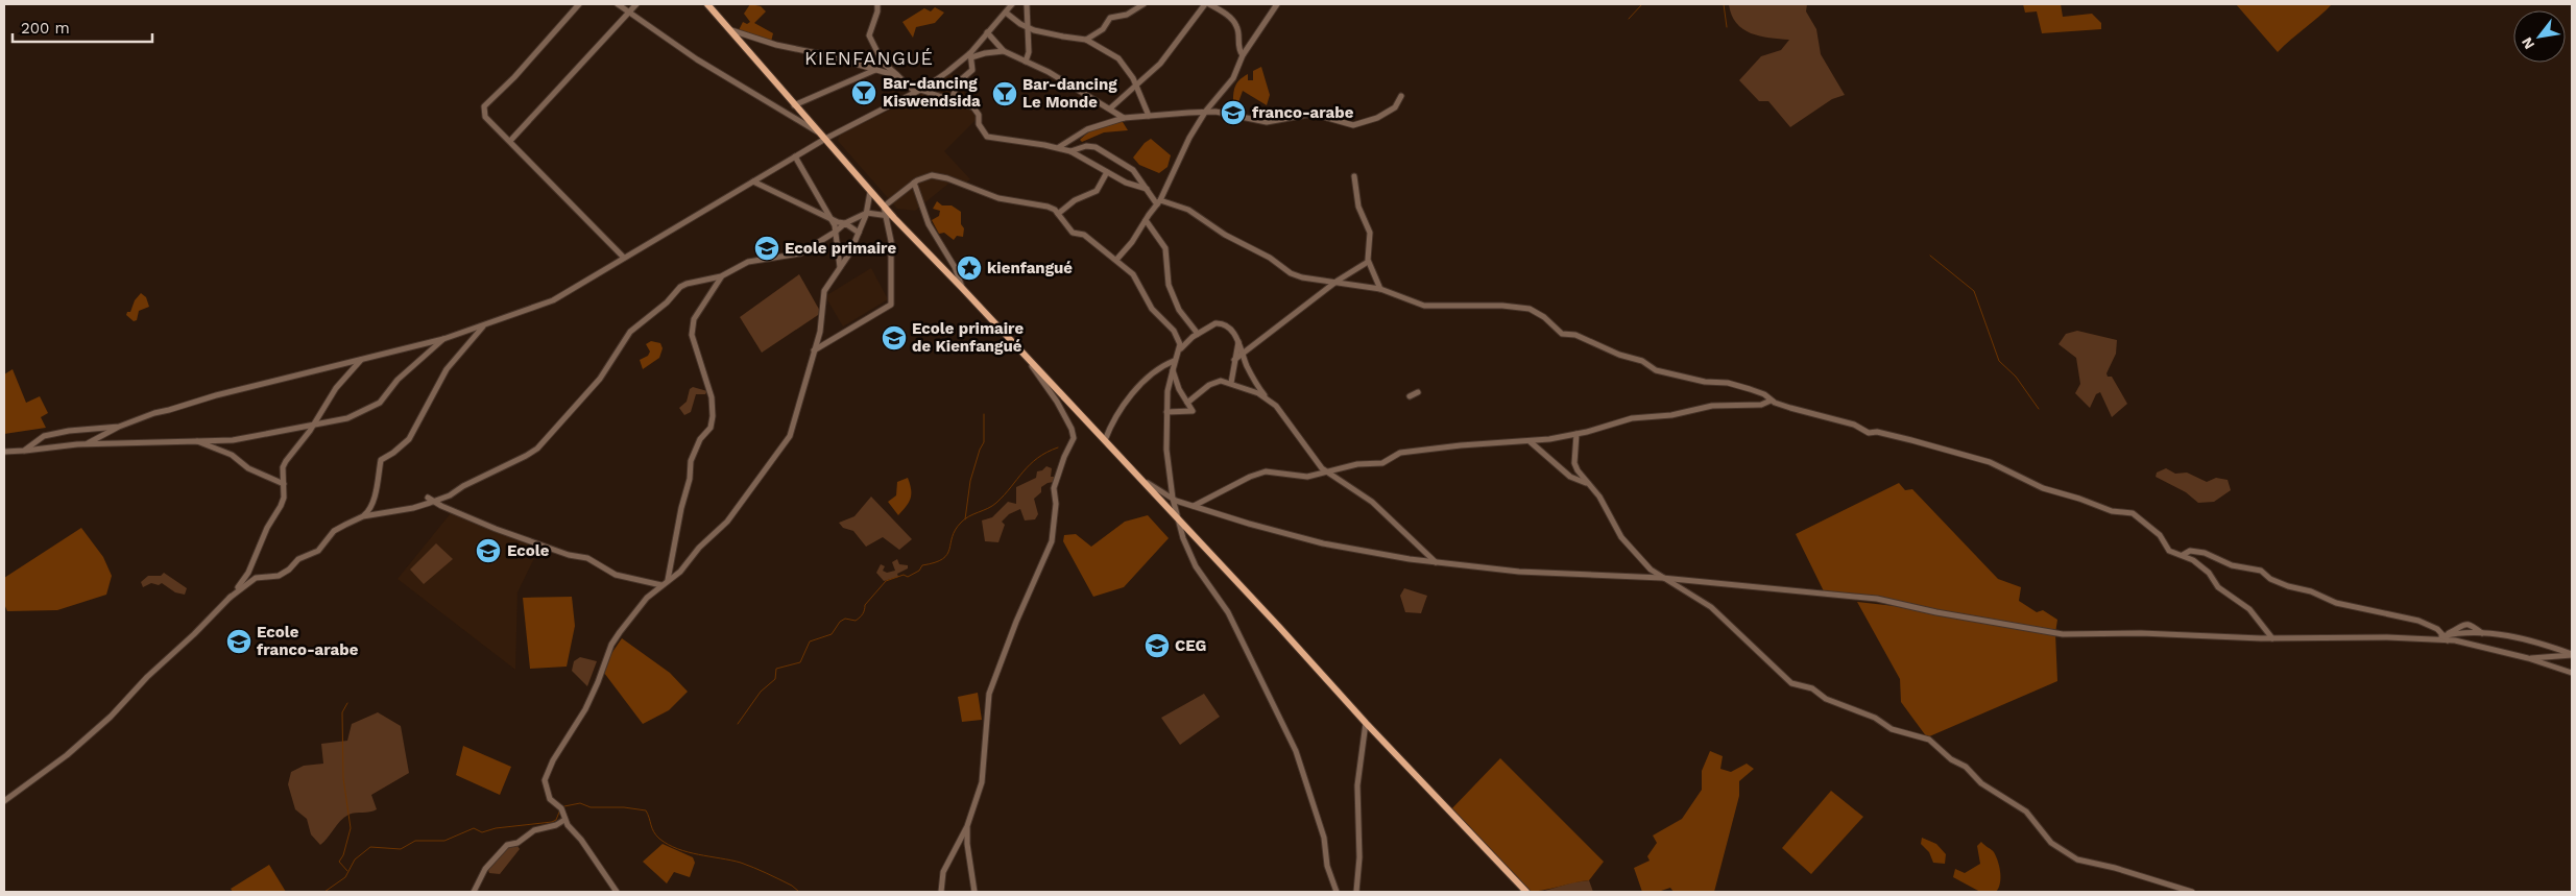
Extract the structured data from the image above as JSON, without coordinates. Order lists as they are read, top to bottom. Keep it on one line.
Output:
{"districts":["KIENFANGUÉ"],"places":{"bar":["Bar-dancing Kiswendsida","Bar-dancing Le Monde"],"school or university":["franco-arabe","Ecole primaire","Ecole primaire de Kienfangué","Ecole","Ecole franco-arabe","CEG"],"place":["kienfangué"]},"scale_bar":"200 m","north":"bottom left"}
